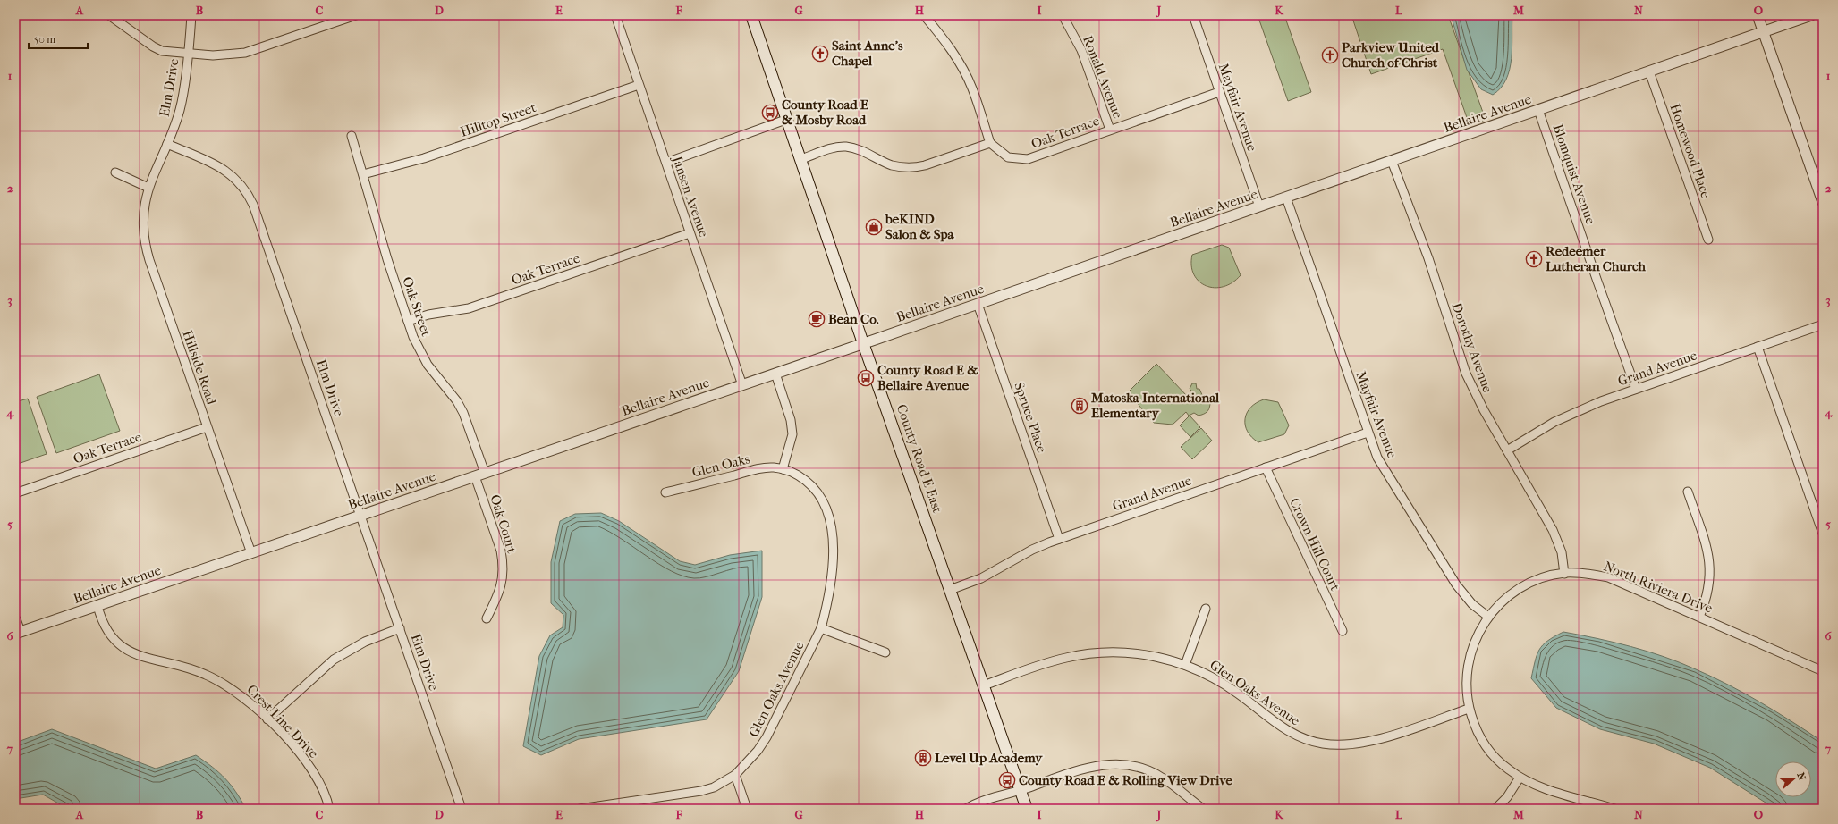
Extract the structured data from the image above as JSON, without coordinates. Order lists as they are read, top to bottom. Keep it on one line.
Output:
{"streets":{"main road":["County Road E East"],"street":["Ronald Avenue","Elm Drive","Mayfair Avenue","Bellaire Avenue","Hilltop Street","Oak Terrace","Homewood Place","Blomquist Avenue","Jansen Avenue","Oak Street","Dorothy Avenue","Hillside Road","Grand Avenue","Spruce Place","Glen Oaks","Oak Court","Crown Hill Court","North Riviera Drive","Glen Oaks Avenue","Crest Line Drive"]},"crossings":[["Ronald Avenue","Oak Terrace"],["Elm Drive","Bellaire Avenue"],["Elm Drive","Hillside Road"],["Mayfair Avenue","Bellaire Avenue"],["Mayfair Avenue","Oak Terrace"],["Mayfair Avenue","Grand Avenue"],["Mayfair Avenue","North Riviera Drive"],["Bellaire Avenue","Homewood Place"],["Bellaire Avenue","Blomquist Avenue"],["Bellaire Avenue","Jansen Avenue"],["Bellaire Avenue","Oak Street"],["Bellaire Avenue","Dorothy Avenue"],["Bellaire Avenue","Hillside Road"],["Bellaire Avenue","Spruce Place"],["Bellaire Avenue","County Road E East"],["Bellaire Avenue","Oak Court"],["Bellaire Avenue","Crest Line Drive"],["Hilltop Street","Jansen Avenue"],["Hilltop Street","Oak Street"],["Oak Terrace","Jansen Avenue"],["Oak Terrace","Oak Street"],["Oak Terrace","Hillside Road"],["Blomquist Avenue","Grand Avenue"],["Oak Street","Oak Court"],["Dorothy Avenue","Grand Avenue"],["Dorothy Avenue","North Riviera Drive"],["Grand Avenue","Spruce Place"],["Grand Avenue","County Road E East"],["Grand Avenue","Crown Hill Court"],["County Road E East","Glen Oaks Avenue"],["Glen Oaks","Glen Oaks Avenue"],["North Riviera Drive","Glen Oaks Avenue"]],"places":{"church":["Saint Anne's Chapel","Parkview United Church of Christ","Redeemer Lutheran Church"],"bus stop":["County Road E & Mosby Road","County Road E & Bellaire Avenue","County Road E & Rolling View Drive"],"shop":["beKIND Salon & Spa"],"cafe":["Bean Co."],"building":["Matoska International Elementary","Level Up Academy"]},"scale_bar":"50 m","north":"right","grid":{"columns":["A","B","C","D","E","F","G","H","I","J","K","L","M","N","O"],"rows":["1","2","3","4","5","6","7"]}}
